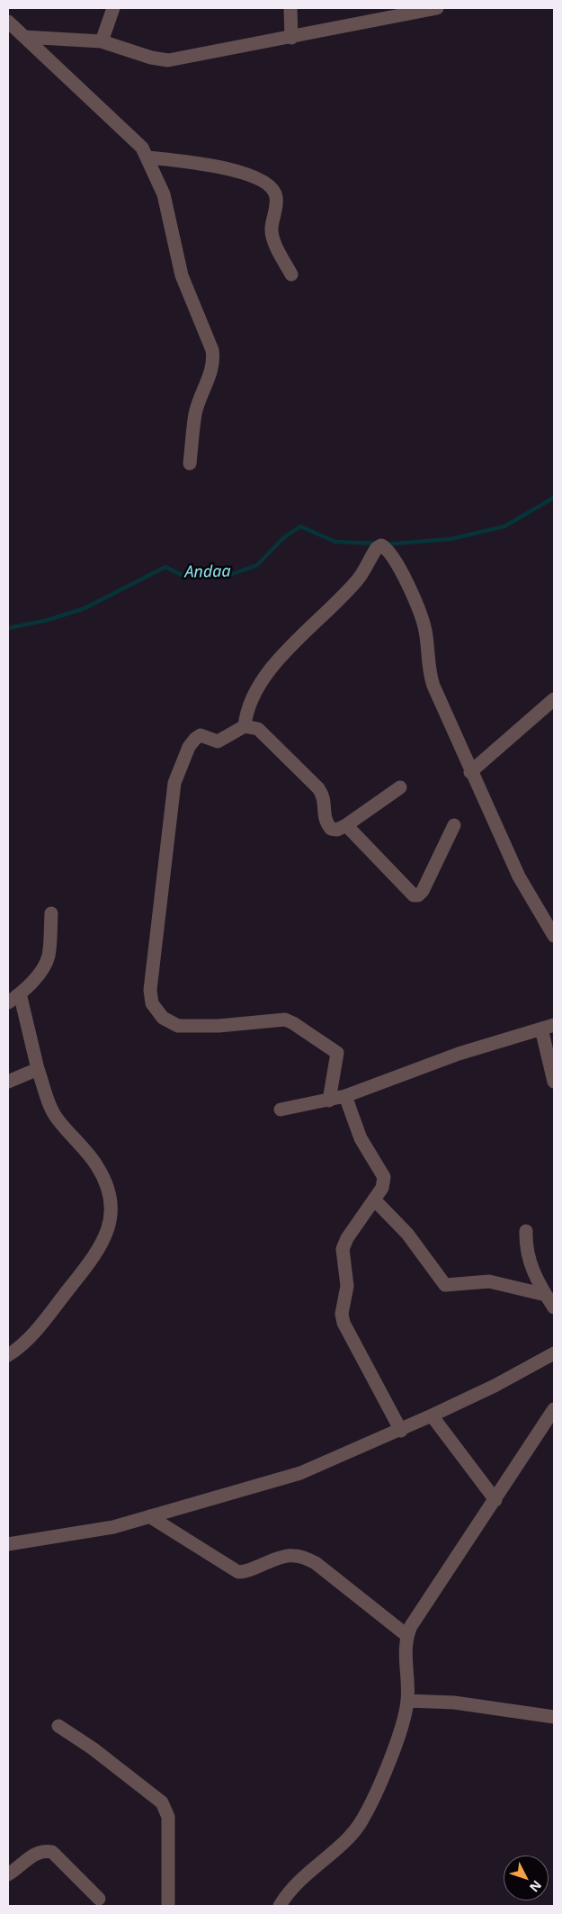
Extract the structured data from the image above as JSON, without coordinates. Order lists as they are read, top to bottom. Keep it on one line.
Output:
{"water":["Andaa"],"north":"bottom right"}
